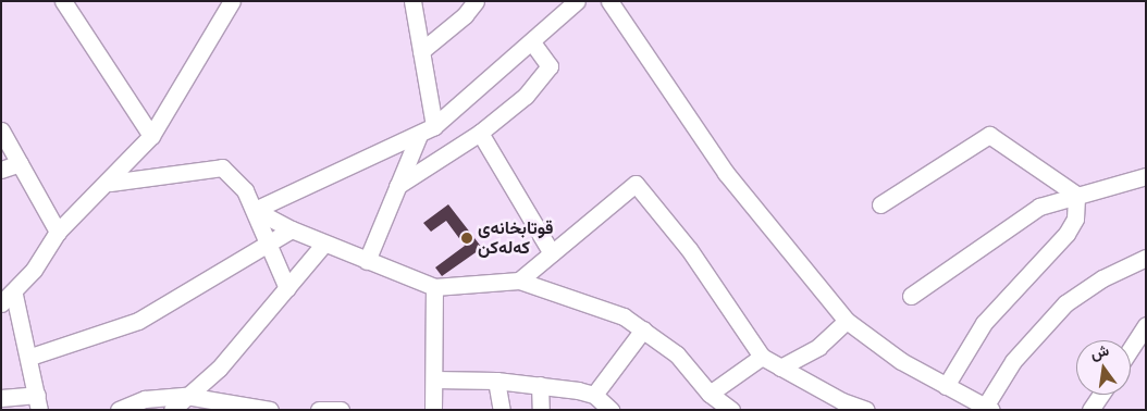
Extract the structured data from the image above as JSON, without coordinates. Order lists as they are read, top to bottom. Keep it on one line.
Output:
{"places":["قوتابخانەی کەلەکن"],"north":"top"}
